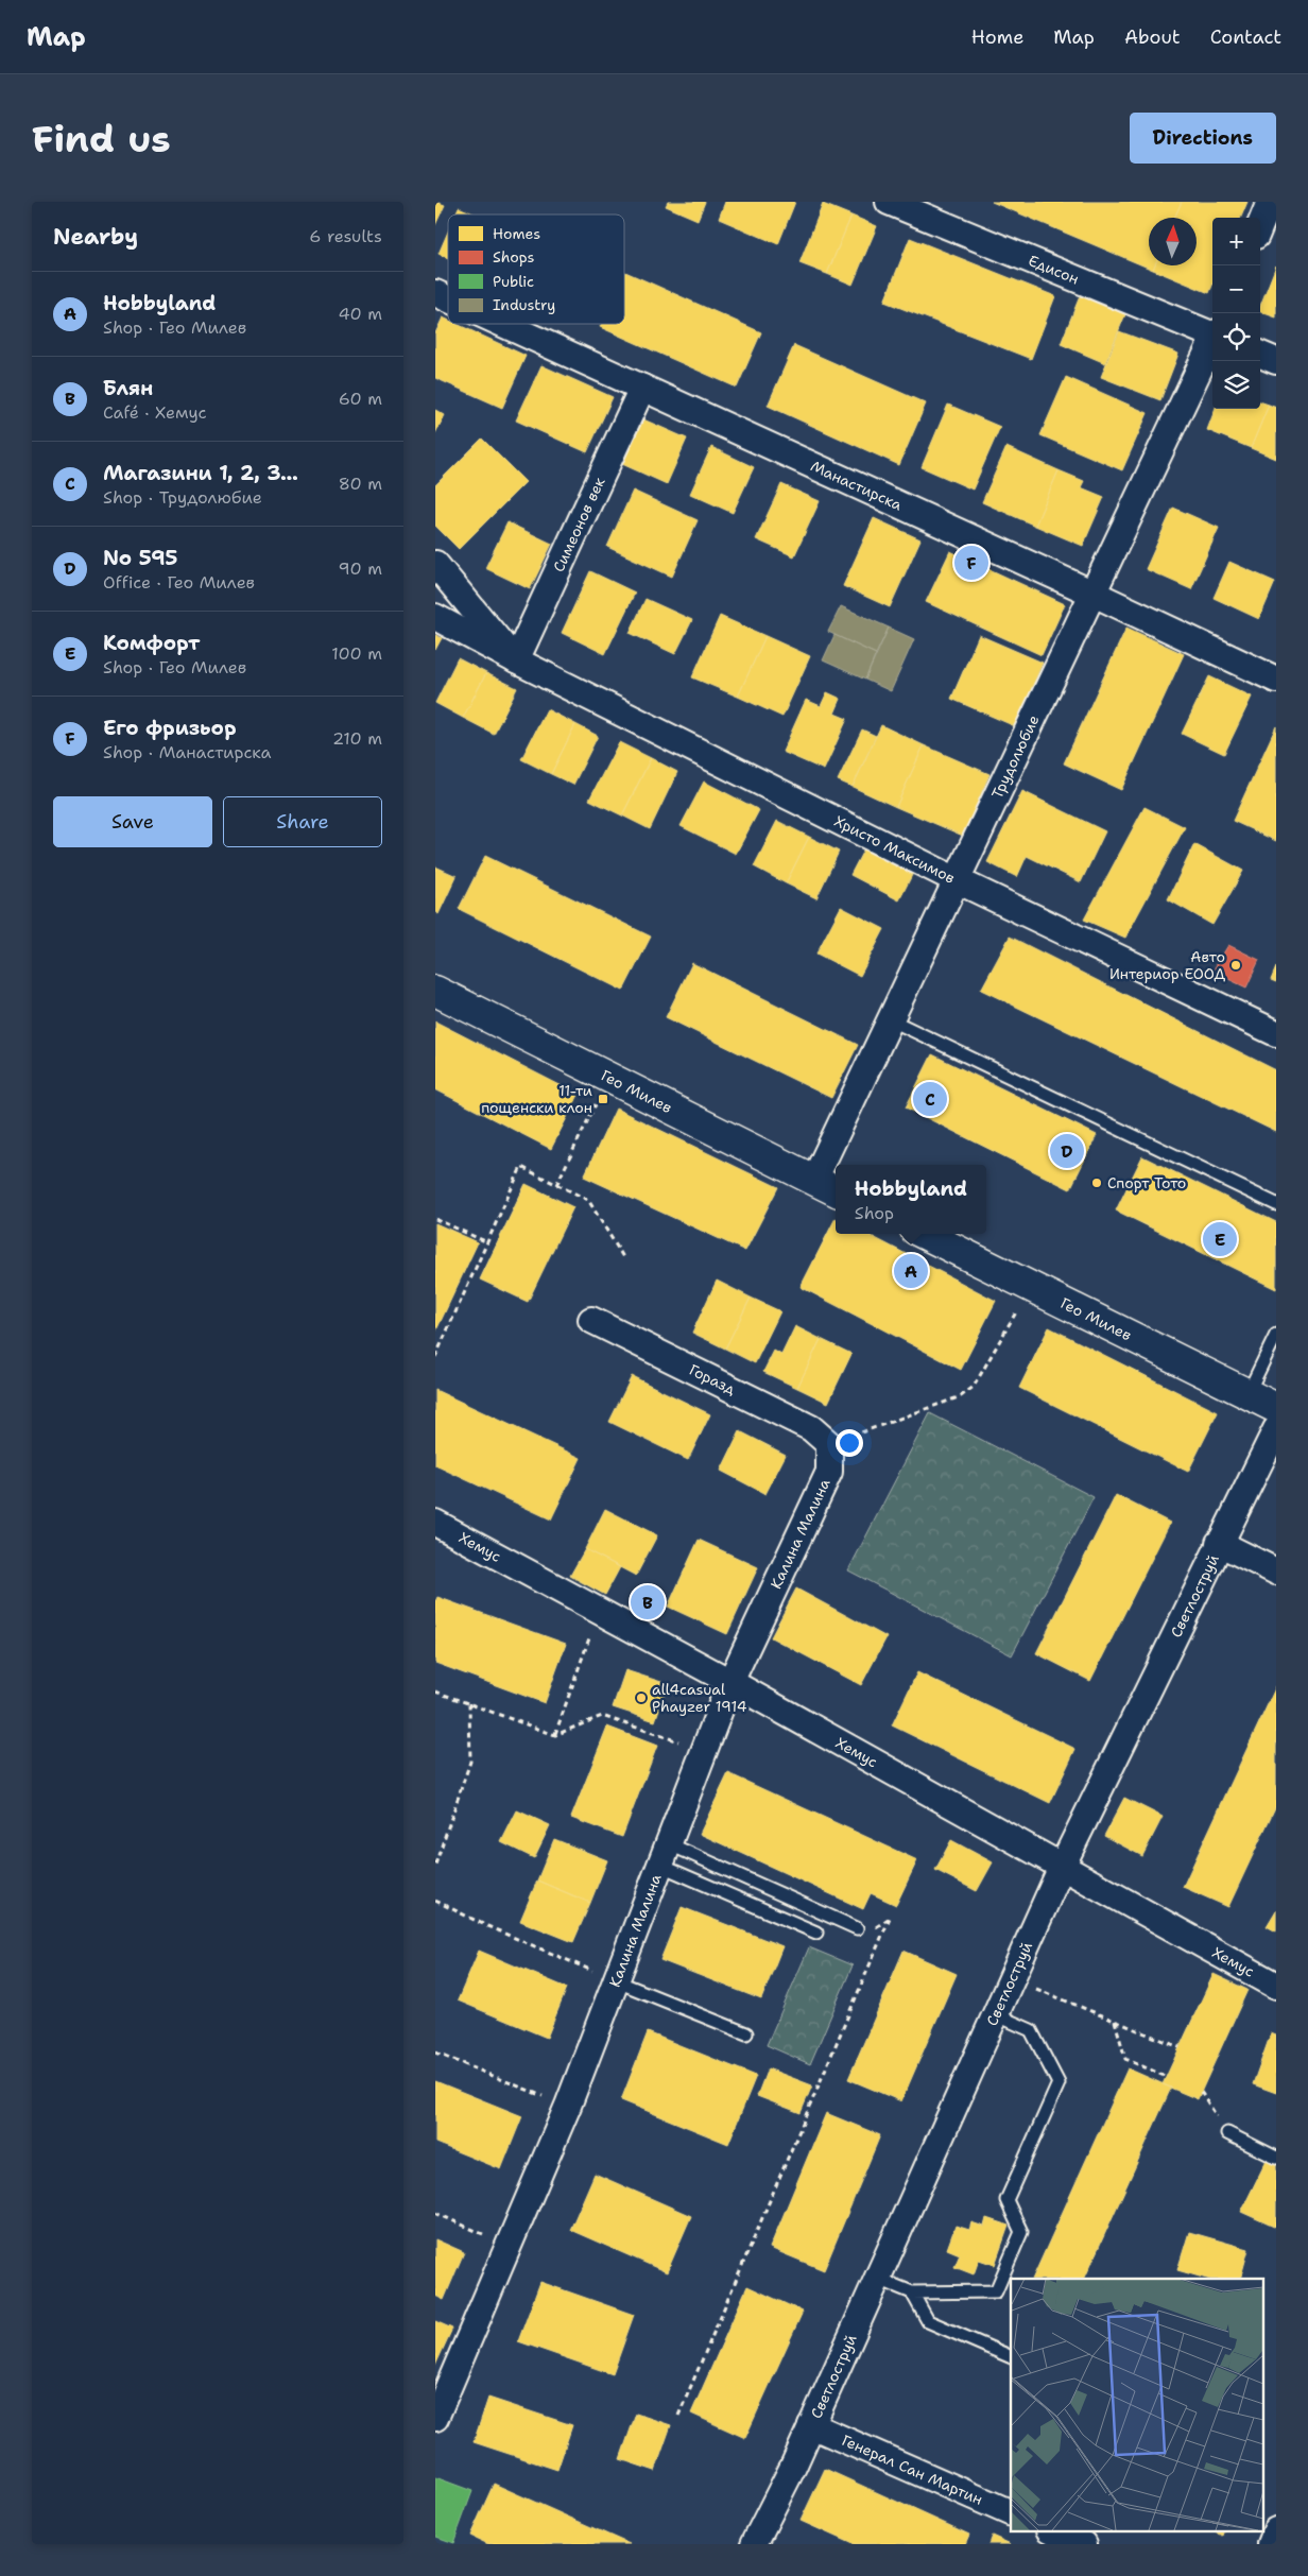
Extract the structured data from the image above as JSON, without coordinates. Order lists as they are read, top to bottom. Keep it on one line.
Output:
{"streets":{"street":["Едисон","Манастирска","Симеонов век","Трудолюбие","Христо Максимов","Гео Милев","Горазд","Калина Малина","Хемус","Светлоструй","Генерал Сан Мартин"]},"crossings":[["Манастирска","Симеонов век"],["Манастирска","Трудолюбие"],["Симеонов век","Христо Максимов"],["Трудолюбие","Христо Максимов"],["Трудолюбие","Гео Милев"],["Горазд","Калина Малина"],["Калина Малина","Хемус"],["Хемус","Светлоструй"],["Светлоструй","Генерал Сан Мартин"]],"places":{"other":["Авто Интериор ЕООД","Спорт Тото","all4casual Phayzer 1914"],"transit":["11-ти пощенски клон"]},"legend":["Homes","Shops","Public","Industry"],"north":"top","page":{"header":"Map","nav":["Home","Map","About","Contact"],"buttons":["Directions",["Save","Share"]],"title":"Find us","heading":["Nearby","6 results"],"map_buttons":["+","−"],"list":[{"mark":"A","name":"Hobbyland","note":"Shop · Гео Милев","value":"40 m"},{"mark":"B","name":"Блян","note":"Café · Хемус","value":"60 m"},{"mark":"C","name":"Магазини 1, 2, 3...","note":"Shop · Трудолюбие","value":"80 m"},{"mark":"D","name":"No 595","note":"Office · Гео Милев","value":"90 m"},{"mark":"E","name":"Комфорт","note":"Shop · Гео Милев","value":"100 m"},{"mark":"F","name":"Его фризьор","note":"Shop · Манастирска","value":"210 m"}],"pins":["F","C","D","E","A","B"],"popup":["Hobbyland","Shop"]}}
